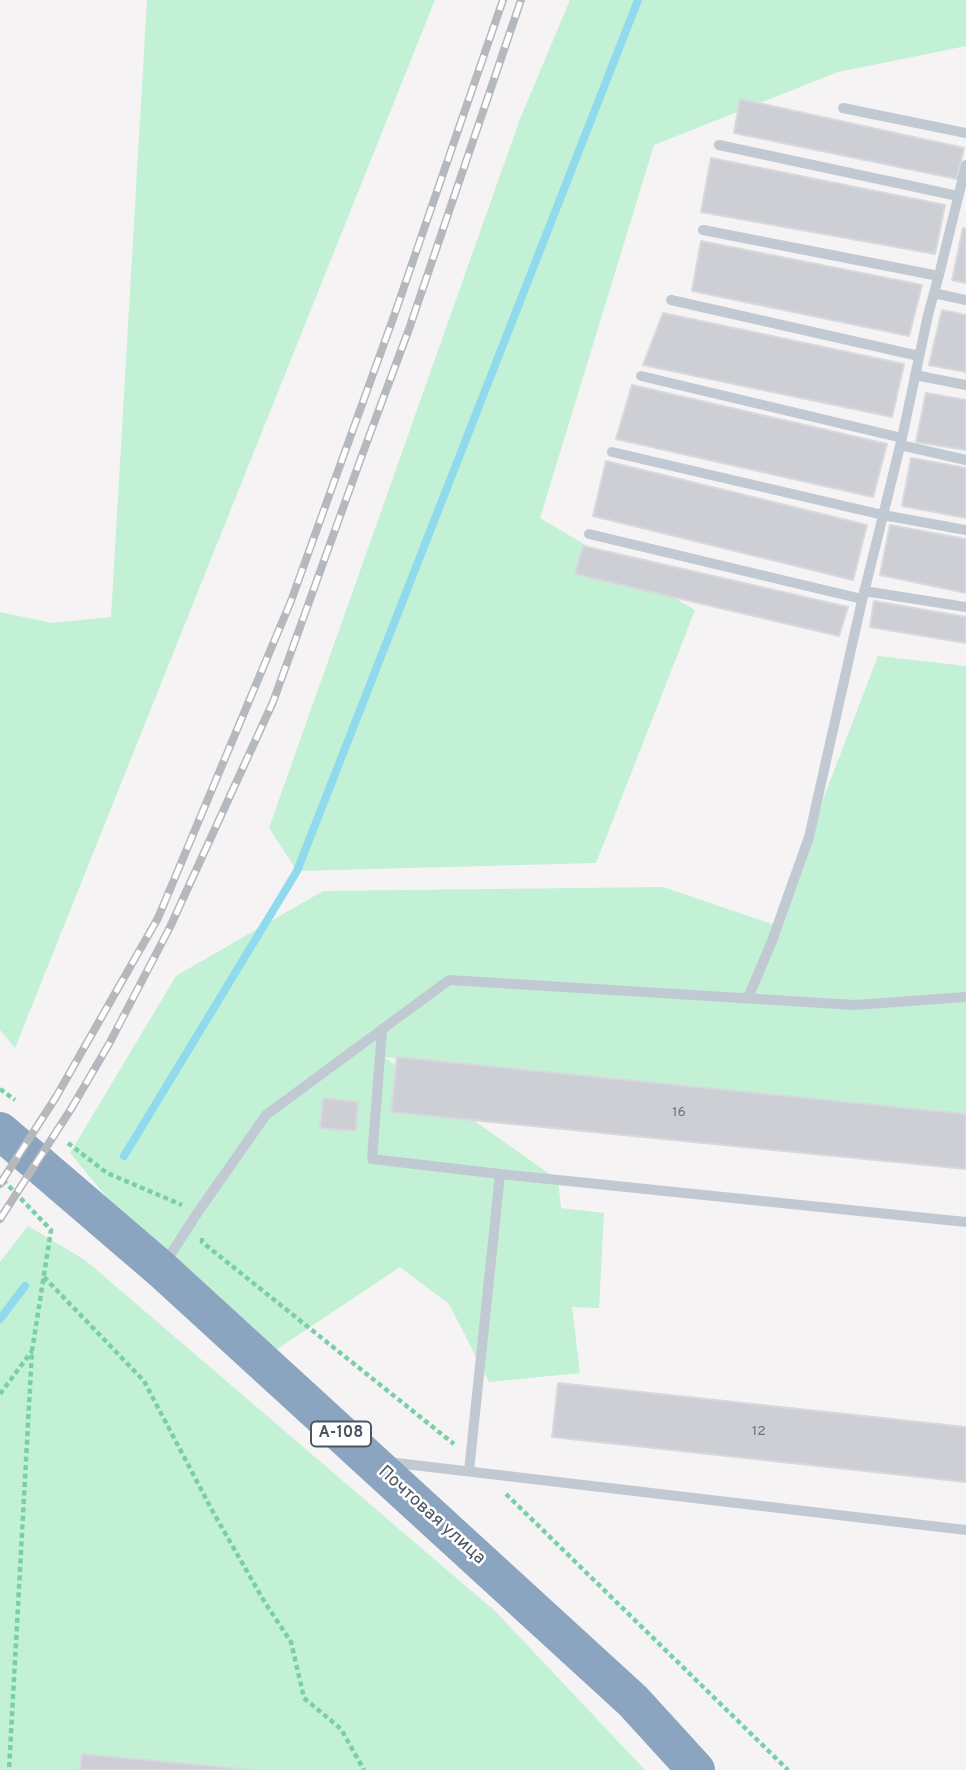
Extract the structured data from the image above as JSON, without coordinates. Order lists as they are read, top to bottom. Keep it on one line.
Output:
{"streets":{"highway":["А-108","Почтовая улица"]},"house_numbers":["16","12"]}
